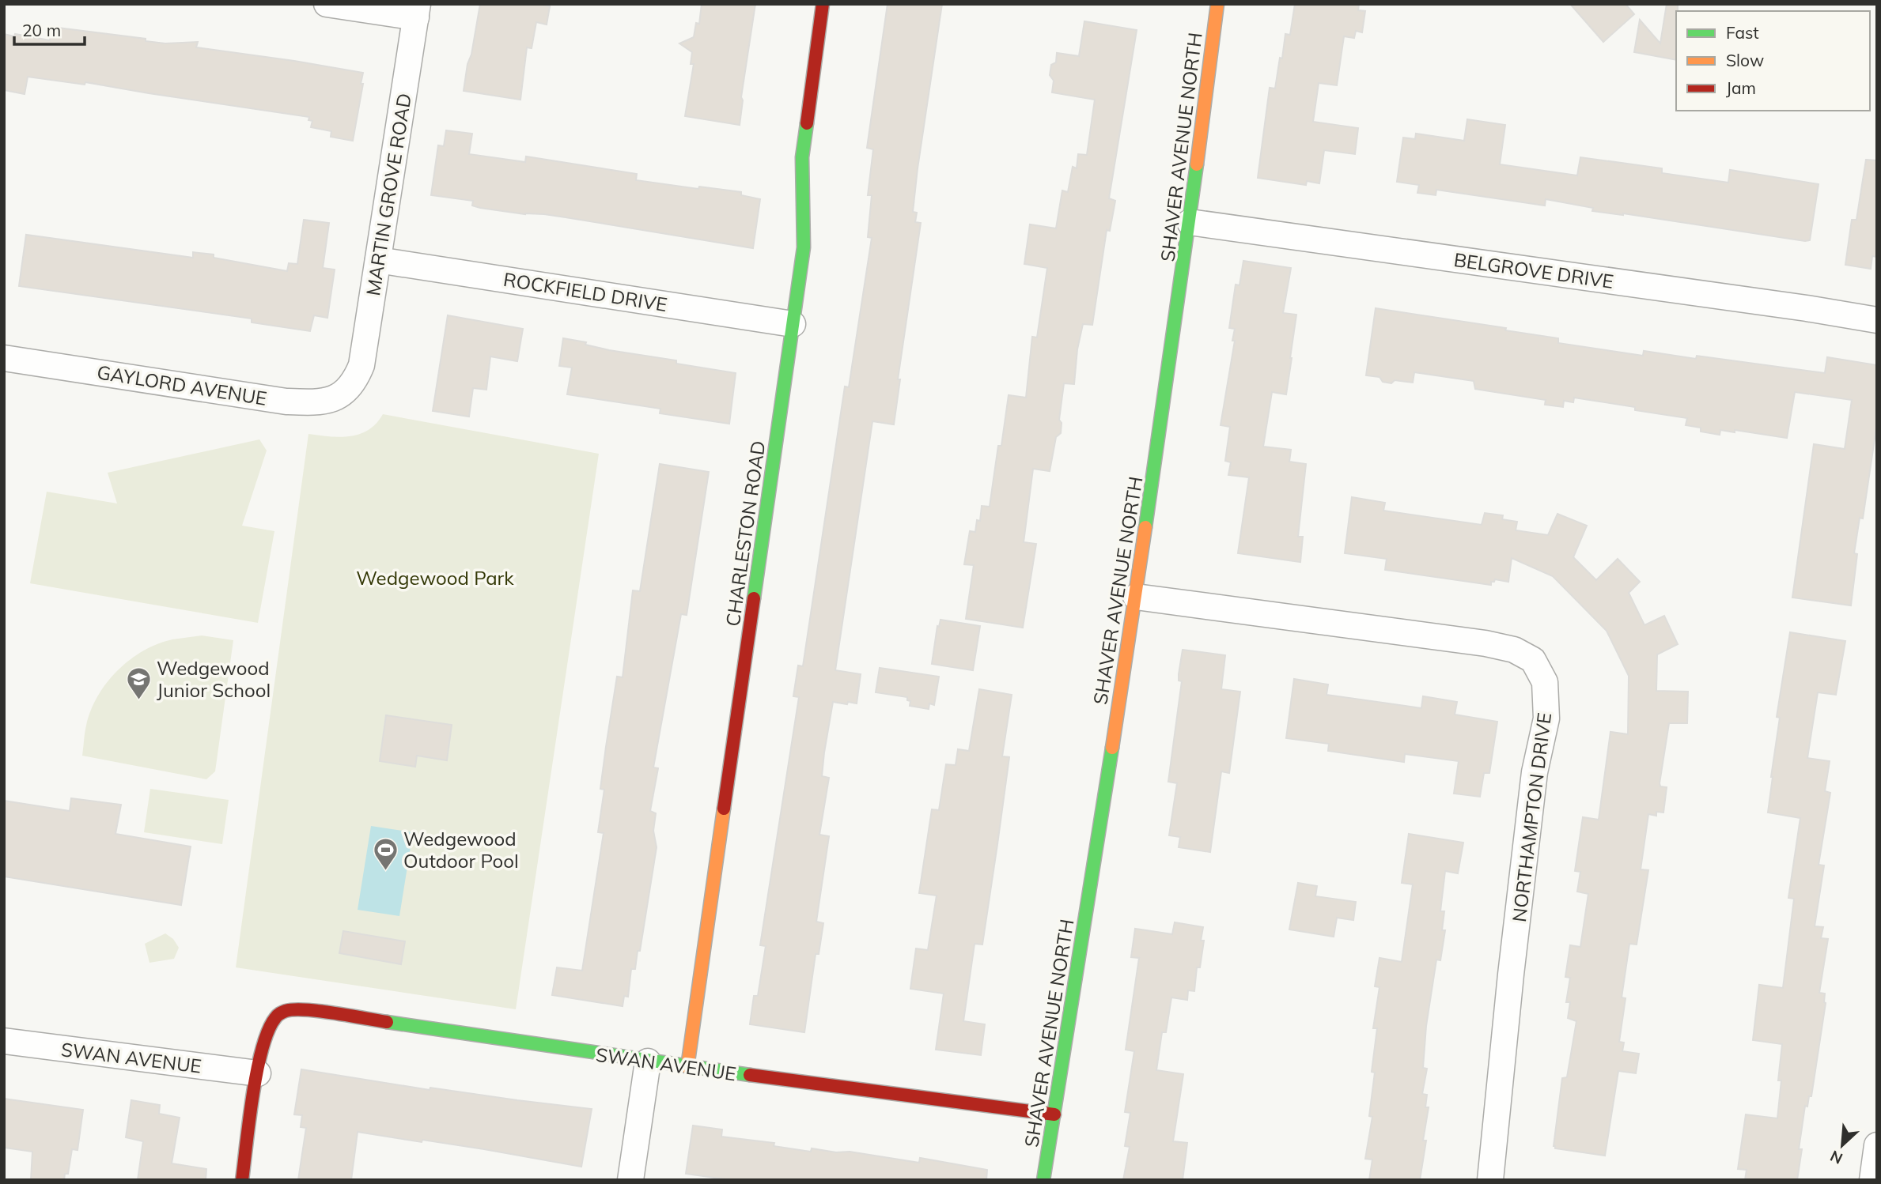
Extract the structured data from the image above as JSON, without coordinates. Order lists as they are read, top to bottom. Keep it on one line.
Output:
{"streets":{"street":["SHAVER AVENUE NORTH","MARTIN GROVE ROAD","BELGROVE DRIVE","ROCKFIELD DRIVE","GAYLORD AVENUE","CHARLESTON ROAD","NORTHAMPTON DRIVE","SWAN AVENUE"]},"crossings":[["SHAVER AVENUE NORTH","BELGROVE DRIVE"],["SHAVER AVENUE NORTH","NORTHAMPTON DRIVE"],["SHAVER AVENUE NORTH","SWAN AVENUE"],["MARTIN GROVE ROAD","ROCKFIELD DRIVE"],["MARTIN GROVE ROAD","GAYLORD AVENUE"],["ROCKFIELD DRIVE","CHARLESTON ROAD"],["CHARLESTON ROAD","SWAN AVENUE"]],"parks":["Wedgewood Park"],"places":{"school or university":["Wedgewood Junior School"],"sports":["Wedgewood Outdoor Pool"]},"legend":["Fast","Slow","Jam"],"scale_bar":"20 m","north":"bottom left"}
